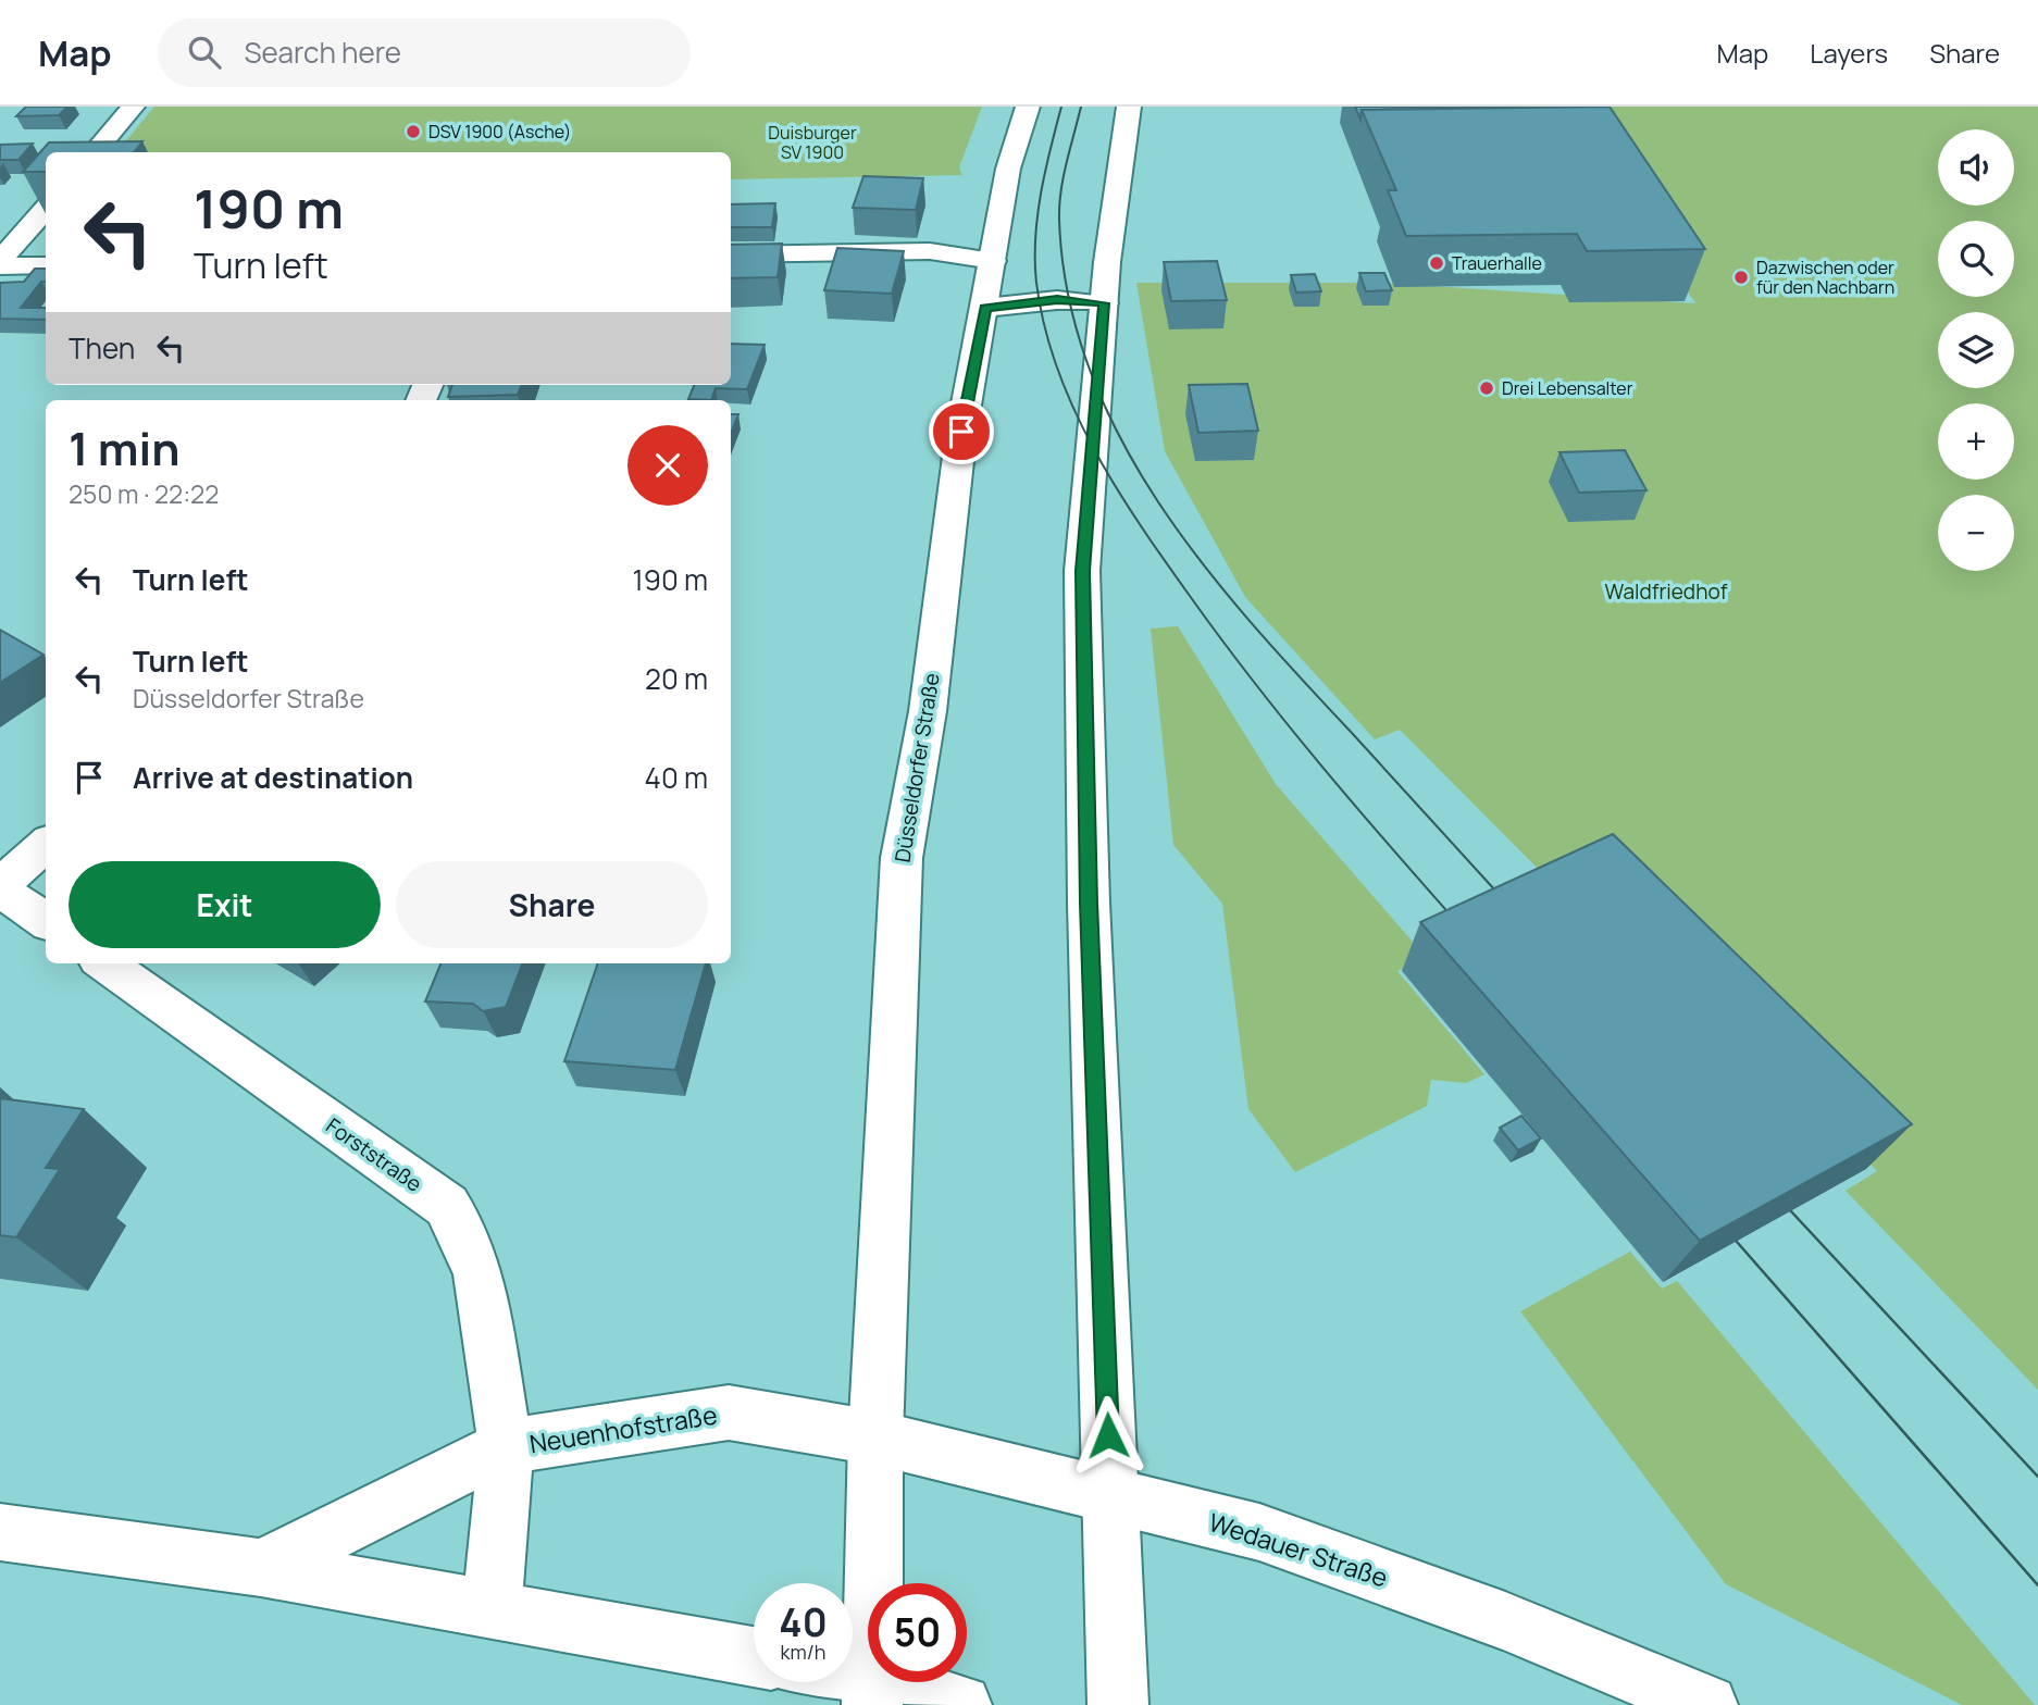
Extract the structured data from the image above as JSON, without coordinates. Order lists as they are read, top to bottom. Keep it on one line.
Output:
{"streets":{"main road":["Düsseldorfer Straße","Forststraße","Neuenhofstraße","Wedauer Straße"]},"crossings":[["Düsseldorfer Straße","Neuenhofstraße"],["Düsseldorfer Straße","Wedauer Straße"],["Forststraße","Neuenhofstraße"],["Neuenhofstraße","Wedauer Straße"]],"parks":["Duisburger SV 1900","Waldfriedhof"],"places":["DSV 1900 (Asche)","Trauerhalle","Dazwischen oder für den Nachbarn","Drei Lebensalter"],"page":{"header":"Map","search":"Search here","nav":["Map","Layers","Share"],"map_buttons":["+","−"],"turn":["190 m","Turn left"],"then":"Then","heading":["1 min","250 m · 22:22"],"list":[{"name":"Turn left","value":"190 m"},{"name":"Turn left","note":"Düsseldorfer Straße","value":"20 m"},{"name":"Arrive at destination","value":"40 m"}],"buttons":["Exit","Share"],"speed":"40 km/h","limit":"50"}}
